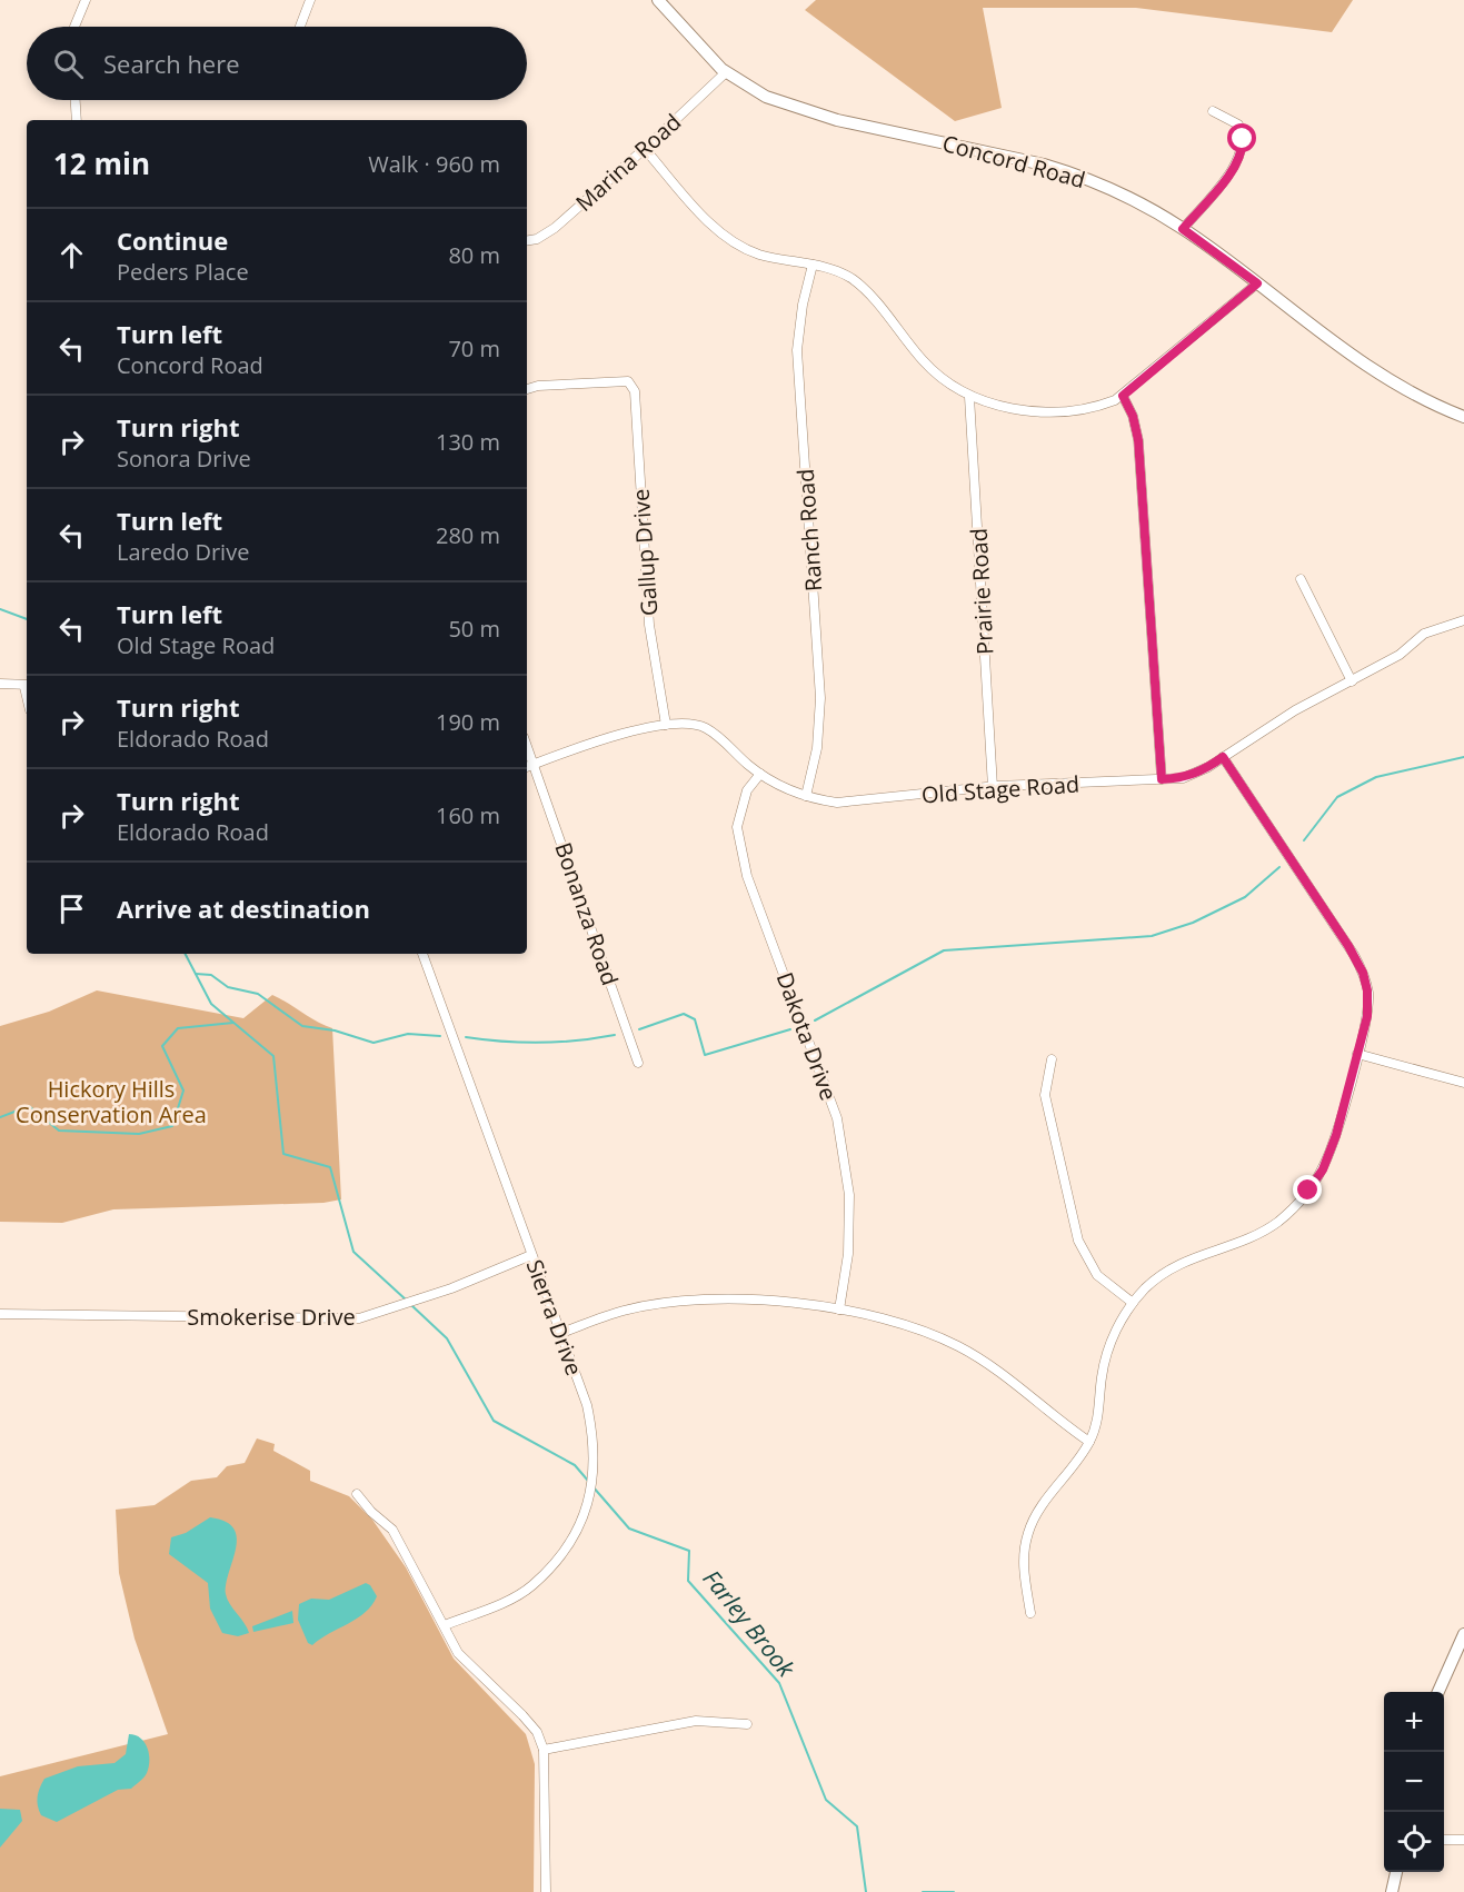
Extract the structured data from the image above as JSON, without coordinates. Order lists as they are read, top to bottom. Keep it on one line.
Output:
{"streets":{"main road":["Concord Road"],"street":["Marina Road","Ranch Road","Gallup Drive","Prairie Road","Old Stage Road","Bonanza Road","Dakota Drive","Smokerise Drive","Sierra Drive"]},"crossings":[["Concord Road","Marina Road"],["Ranch Road","Old Stage Road"],["Gallup Drive","Old Stage Road"],["Prairie Road","Old Stage Road"],["Old Stage Road","Bonanza Road"],["Old Stage Road","Dakota Drive"],["Smokerise Drive","Sierra Drive"]],"water":["Farley Brook"],"parks":["Hickory Hills Conservation Area"],"page":{"search":"Search here","heading":["12 min","Walk · 960 m"],"list":[["Continue","Peders Place","80 m"],["Turn left","Concord Road","70 m"],["Turn right","Sonora Drive","130 m"],["Turn left","Laredo Drive","280 m"],["Turn left","Old Stage Road","50 m"],["Turn right","Eldorado Road","190 m"],["Turn right","Eldorado Road","160 m"],"Arrive at destination"],"map_buttons":["+","−"]}}
